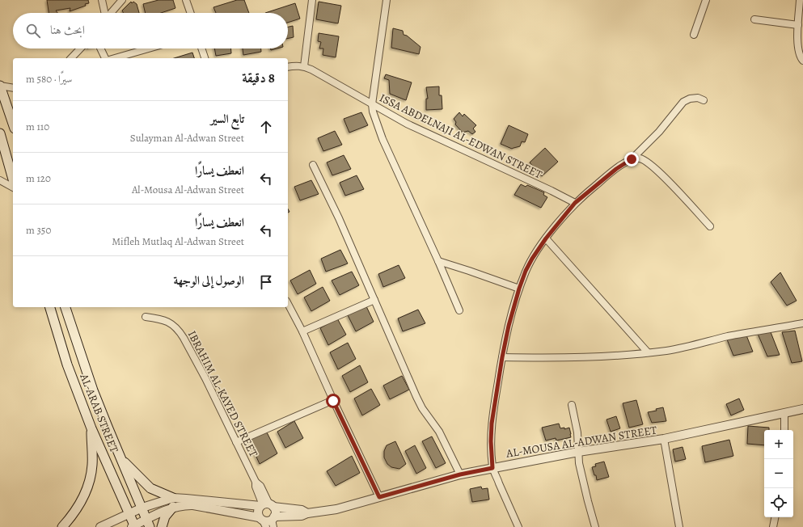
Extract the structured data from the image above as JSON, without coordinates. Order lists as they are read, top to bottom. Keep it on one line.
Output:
{"streets":{"main road":["AL-ARAB STREET"],"street":["ISSA ABDELNAJI AL-EDWAN STREET","IBRAHIM AL-KAYED STREET","AL-MOUSA AL-ADWAN STREET"]},"crossings":[["IBRAHIM AL-KAYED STREET","AL-MOUSA AL-ADWAN STREET"],["AL-ARAB STREET","AL-MOUSA AL-ADWAN STREET"]],"page":{"search":"ابحث هنا","heading":["8 دقيقة","سيرًا · 580 m"],"list":[["تابع السير","Sulayman Al-Adwan Street","110 m"],["انعطف يسارًا","Al-Mousa Al-Adwan Street","120 m"],["انعطف يسارًا","Mifleh Mutlaq Al-Adwan Street","350 m"],"الوصول إلى الوجهة"],"map_buttons":["+","−"]}}
